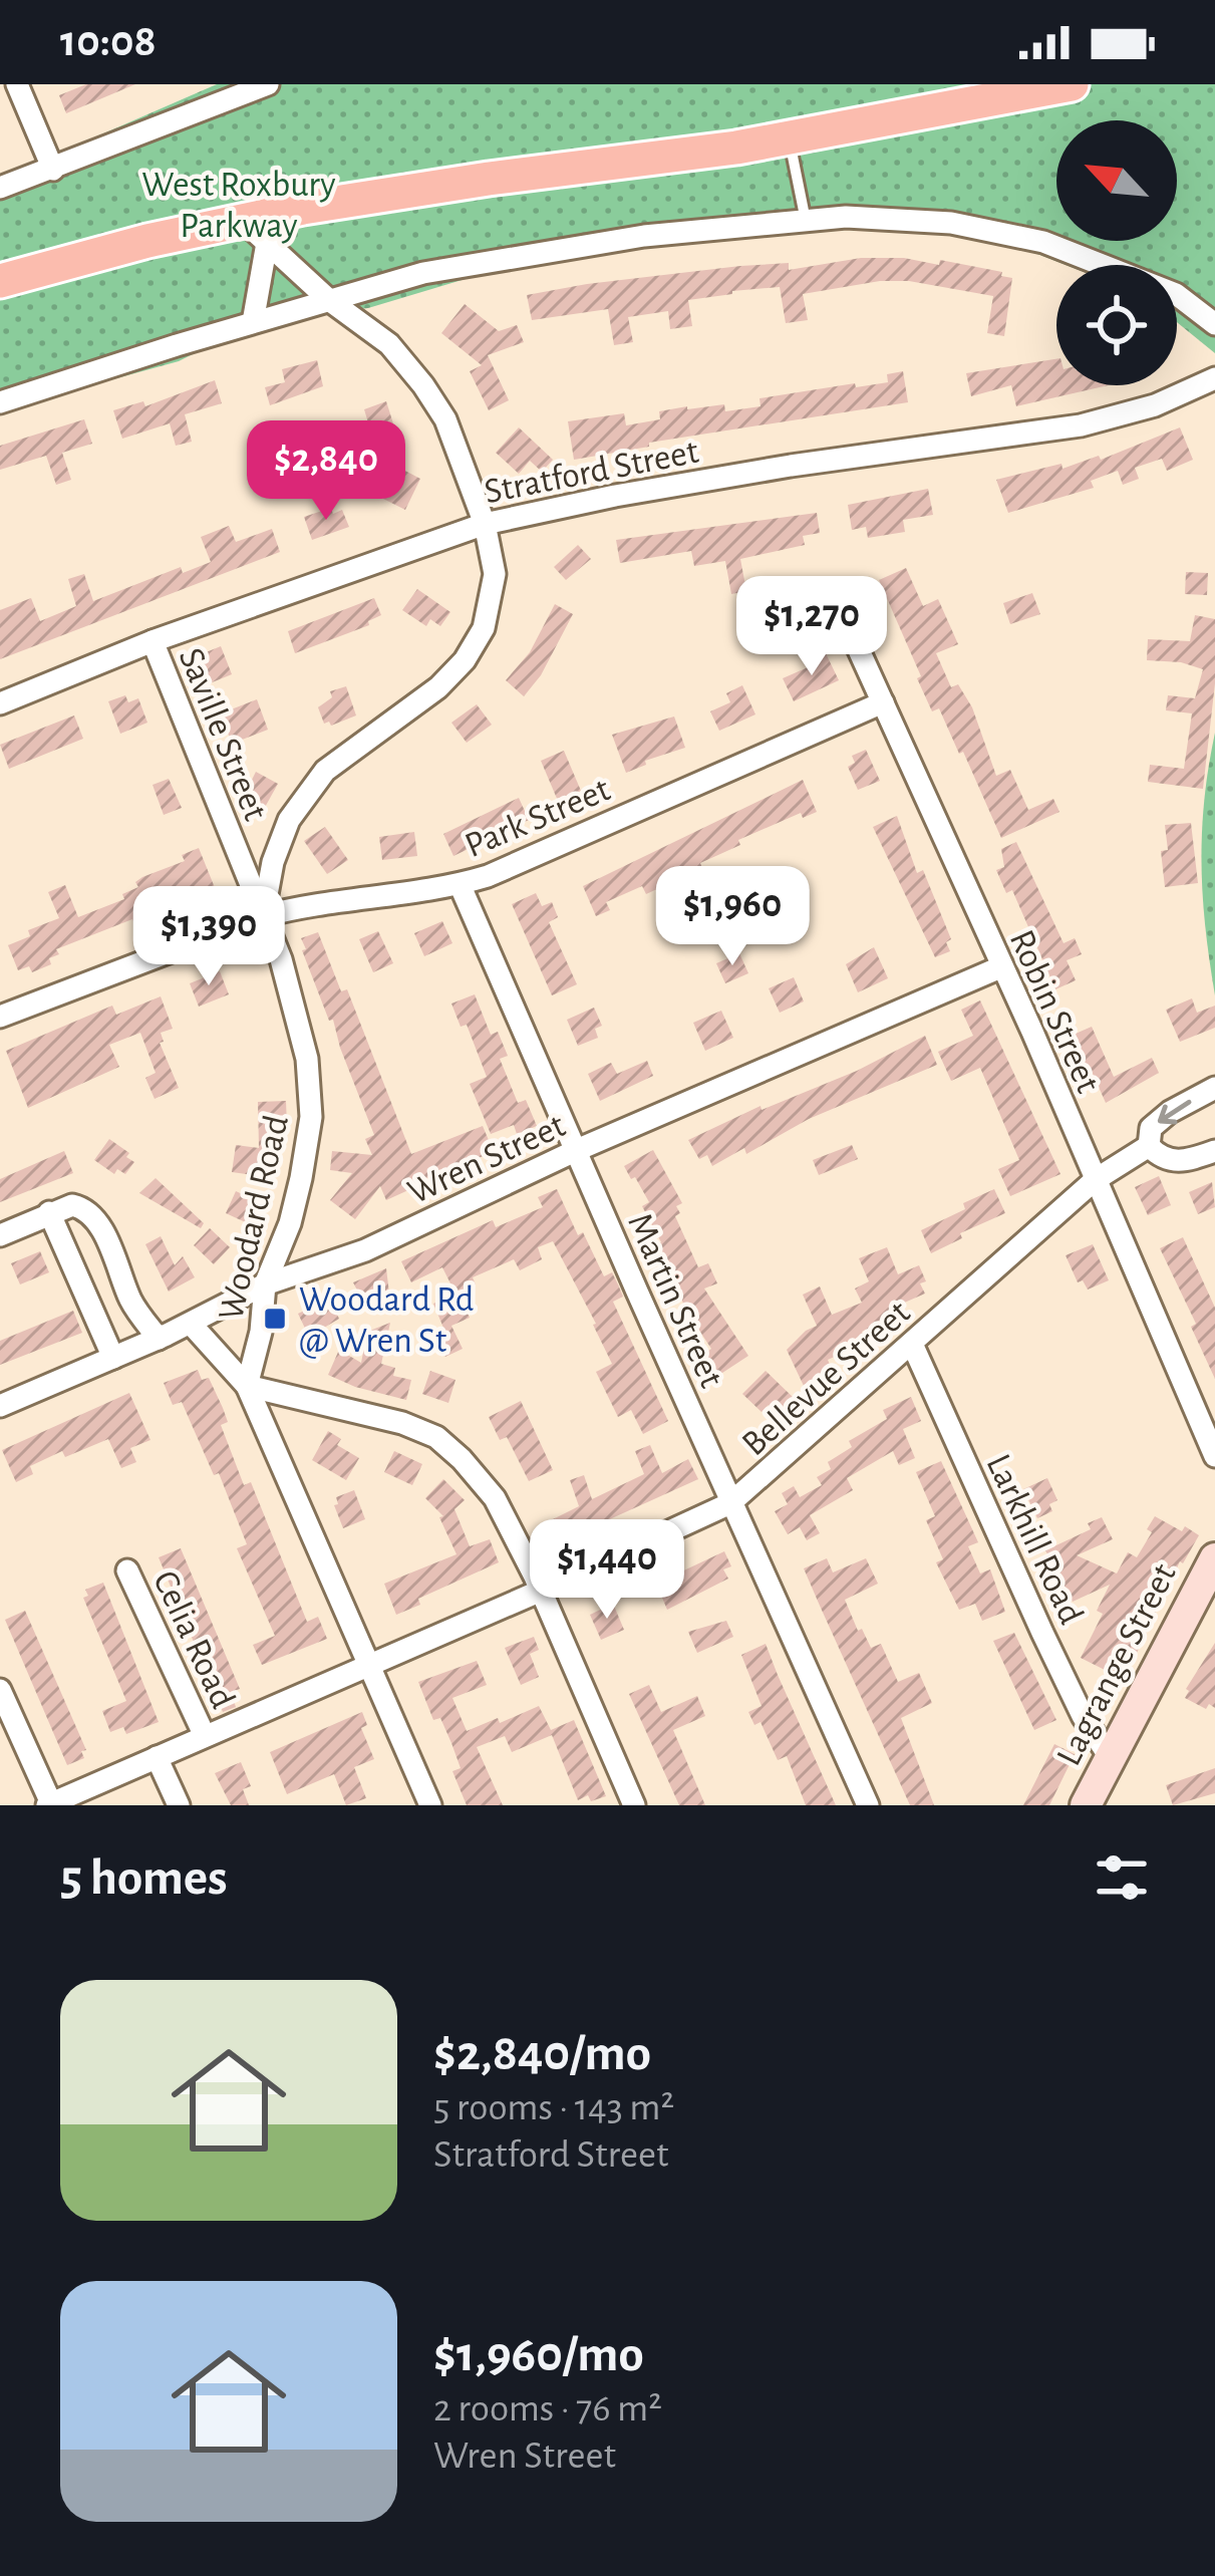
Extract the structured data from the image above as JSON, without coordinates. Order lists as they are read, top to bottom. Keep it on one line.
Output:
{"streets":{"main road":["Lagrange Street"],"street":["Stratford Street","Saville Street","Park Street","Robin Street","Wren Street","Woodard Road","Martin Street","Bellevue Street","Larkhill Road","Celia Road"]},"crossings":[["Stratford Street","Saville Street"],["Saville Street","Park Street"],["Saville Street","Woodard Road"],["Park Street","Robin Street"],["Park Street","Woodard Road"],["Park Street","Martin Street"],["Robin Street","Wren Street"],["Robin Street","Bellevue Street"],["Wren Street","Woodard Road"],["Wren Street","Martin Street"],["Martin Street","Bellevue Street"],["Bellevue Street","Larkhill Road"],["Bellevue Street","Celia Road"],["Larkhill Road","Lagrange Street"]],"parks":["West Roxbury Parkway"],"places":{"transit":["Woodard Rd @ Wren St"]},"north":"top left","page":{"status":"10:08","price":["$2,840","$1,270","$1,960","$1,390","$1,440"],"heading":"5 homes","list":[{"name":"$2,840/mo","note":"5 rooms · 143 m² · Stratford Street"},{"name":"$1,960/mo","note":"2 rooms · 76 m² · Wren Street"}]}}
